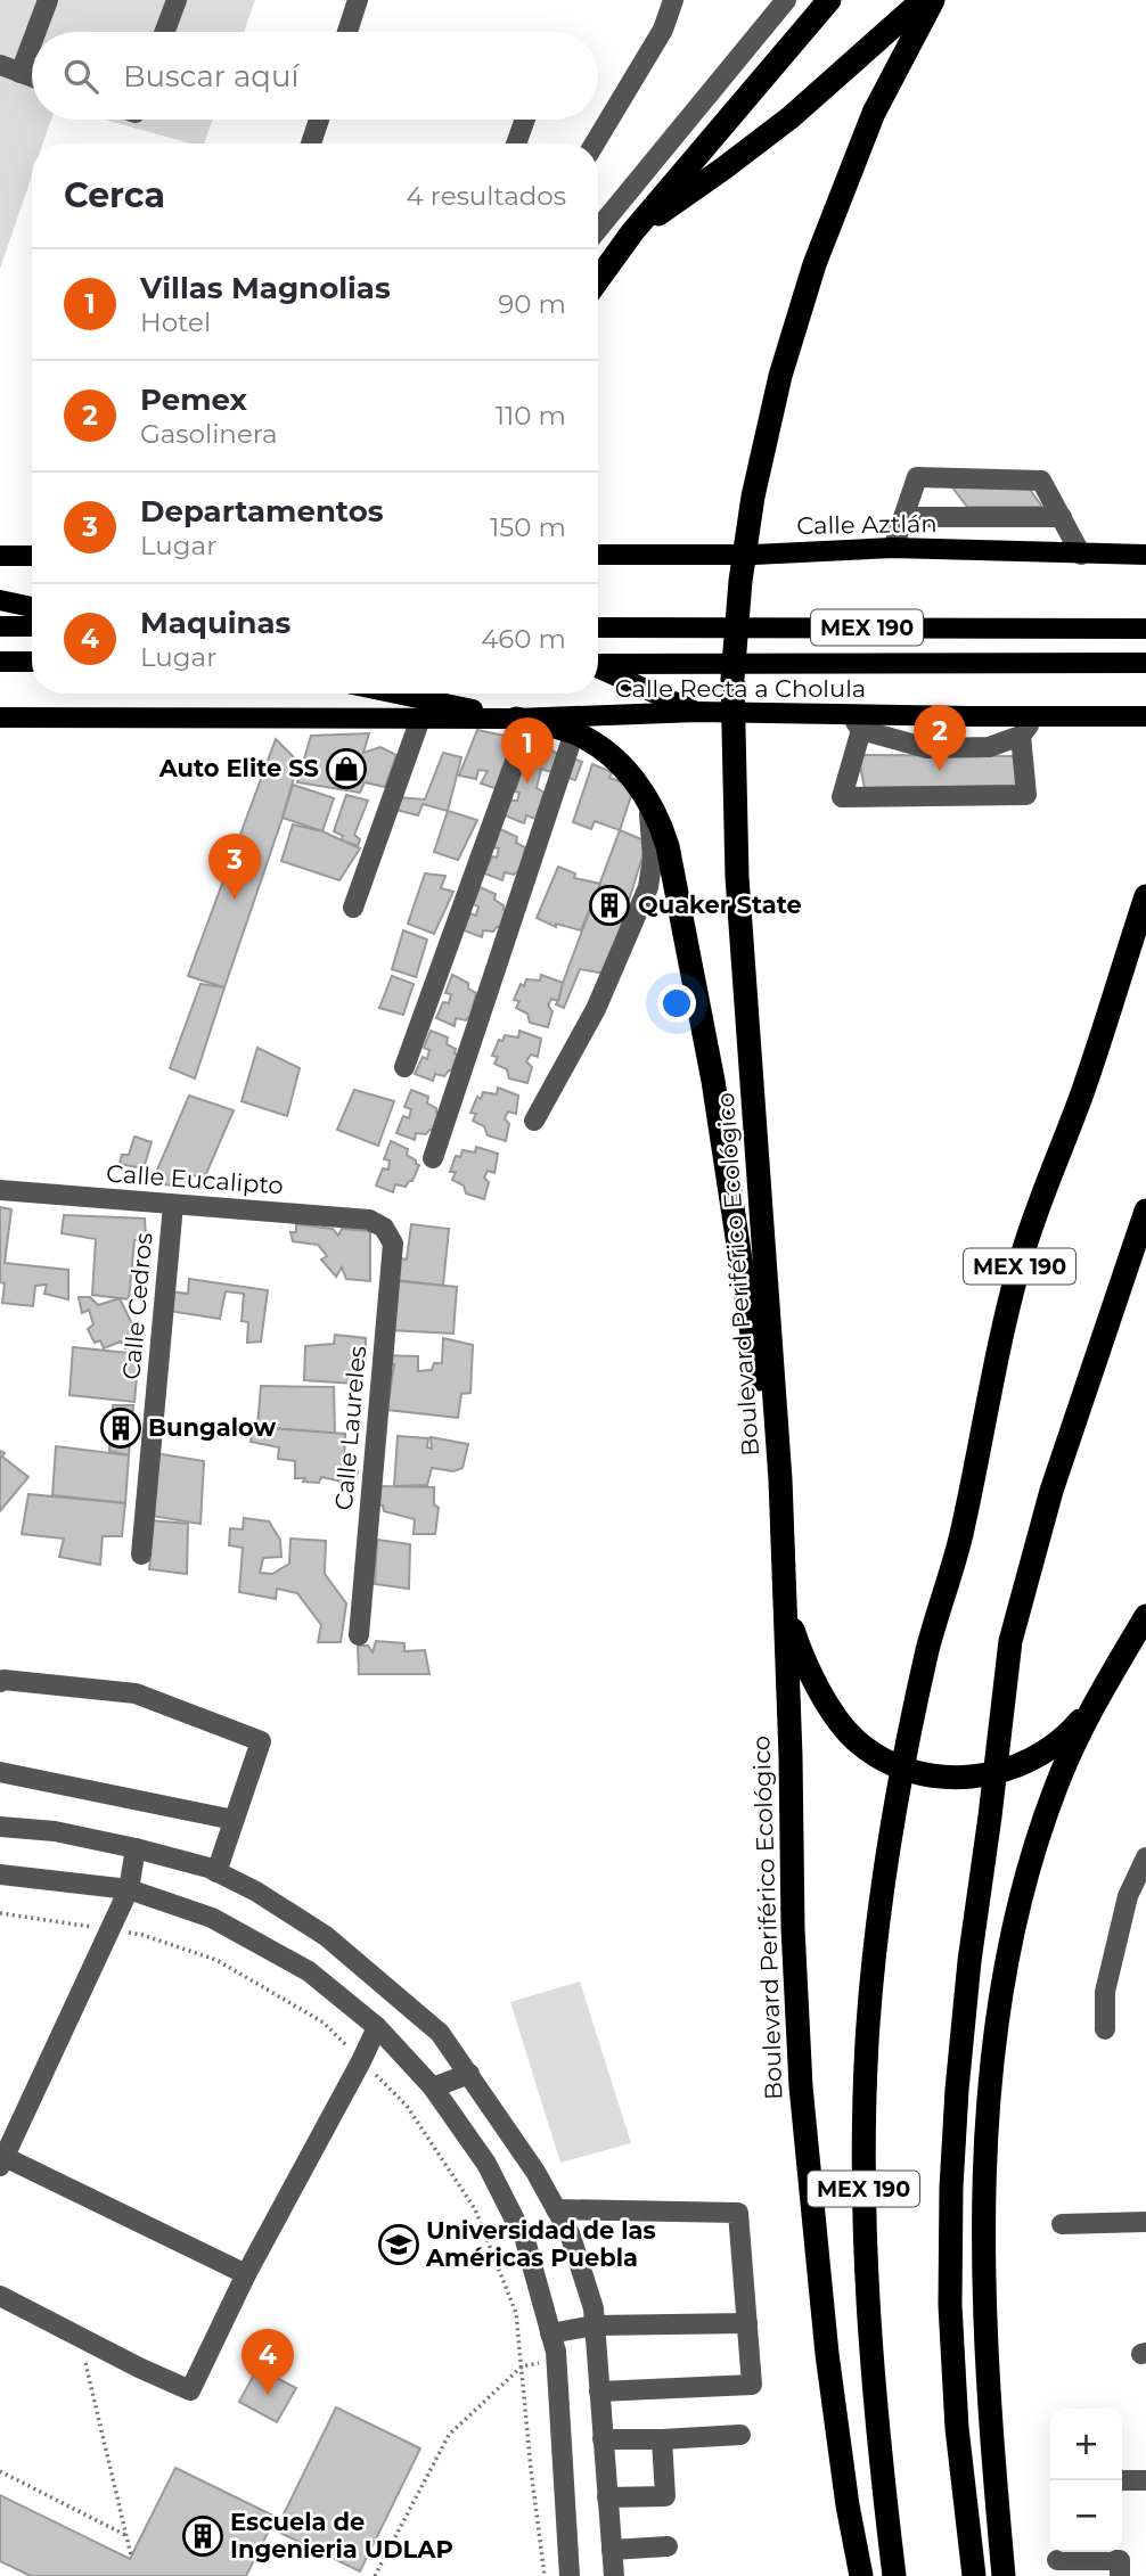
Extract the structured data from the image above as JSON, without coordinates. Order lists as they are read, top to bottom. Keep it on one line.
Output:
{"streets":{"highway":["MEX 190","Boulevard Periférico Ecológico"],"main road":["Calle Aztlán","Calle Recta a Cholula"],"street":["Calle Eucalipto","Calle Cedros","Calle Laureles"]},"crossings":[["Calle Eucalipto","Calle Cedros"],["Calle Eucalipto","Calle Laureles"]],"places":{"shop":["Auto Elite SS"],"building":["Quaker State","Bungalow","Escuela de Ingenieria UDLAP"],"school or university":["Universidad de las Américas Puebla"]},"page":{"search":"Buscar aquí","heading":["Cerca","4 resultados"],"list":[{"mark":"1","name":"Villas Magnolias","note":"Hotel","value":"90 m"},{"mark":"2","name":"Pemex","note":"Gasolinera","value":"110 m"},{"mark":"3","name":"Departamentos","note":"Lugar","value":"150 m"},{"mark":"4","name":"Maquinas","note":"Lugar","value":"460 m"}],"pins":["2","1","3","4"],"map_buttons":["+","−"]}}
